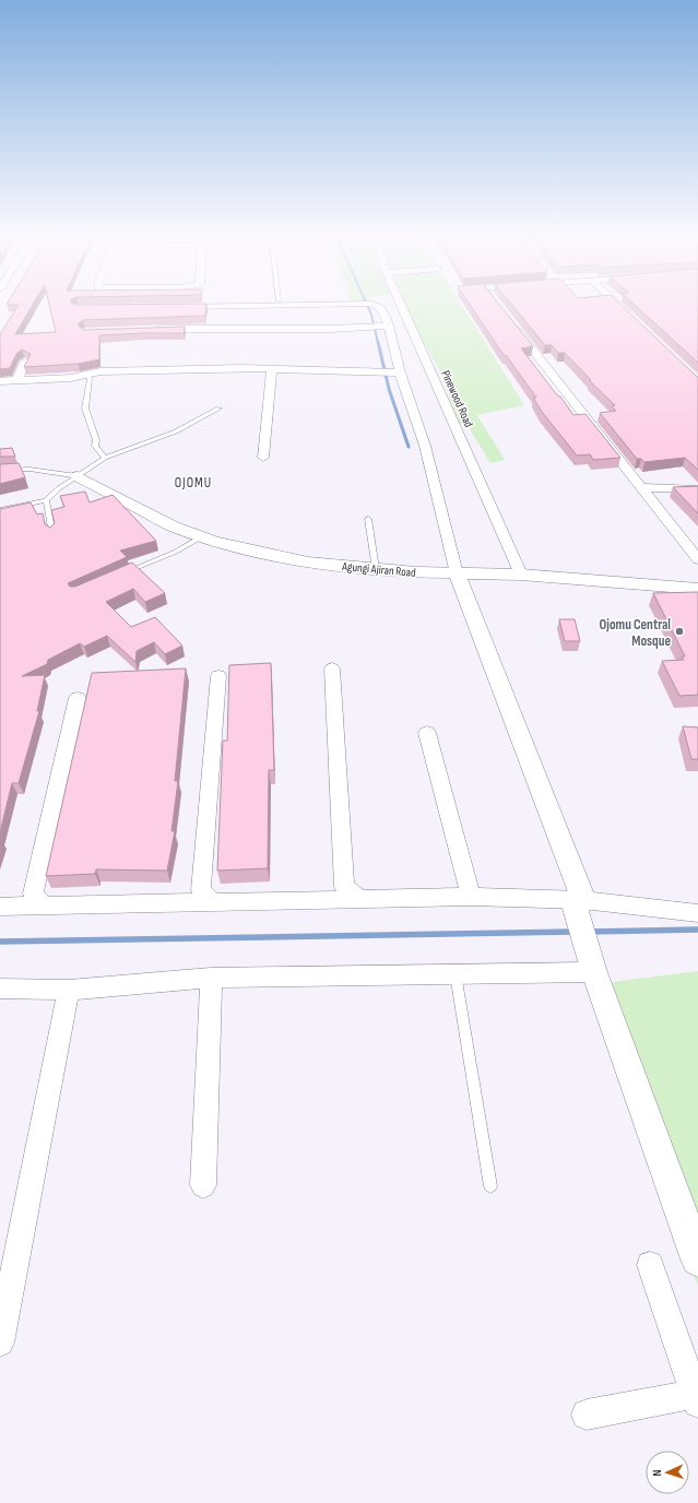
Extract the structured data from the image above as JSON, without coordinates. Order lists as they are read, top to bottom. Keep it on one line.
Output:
{"streets":{"street":["Pinewood Road","Agungi Ajiran Road"]},"crossings":[["Pinewood Road","Agungi Ajiran Road"]],"districts":["OJOMU"],"places":["Ojomu Central Mosque"],"north":"left"}
